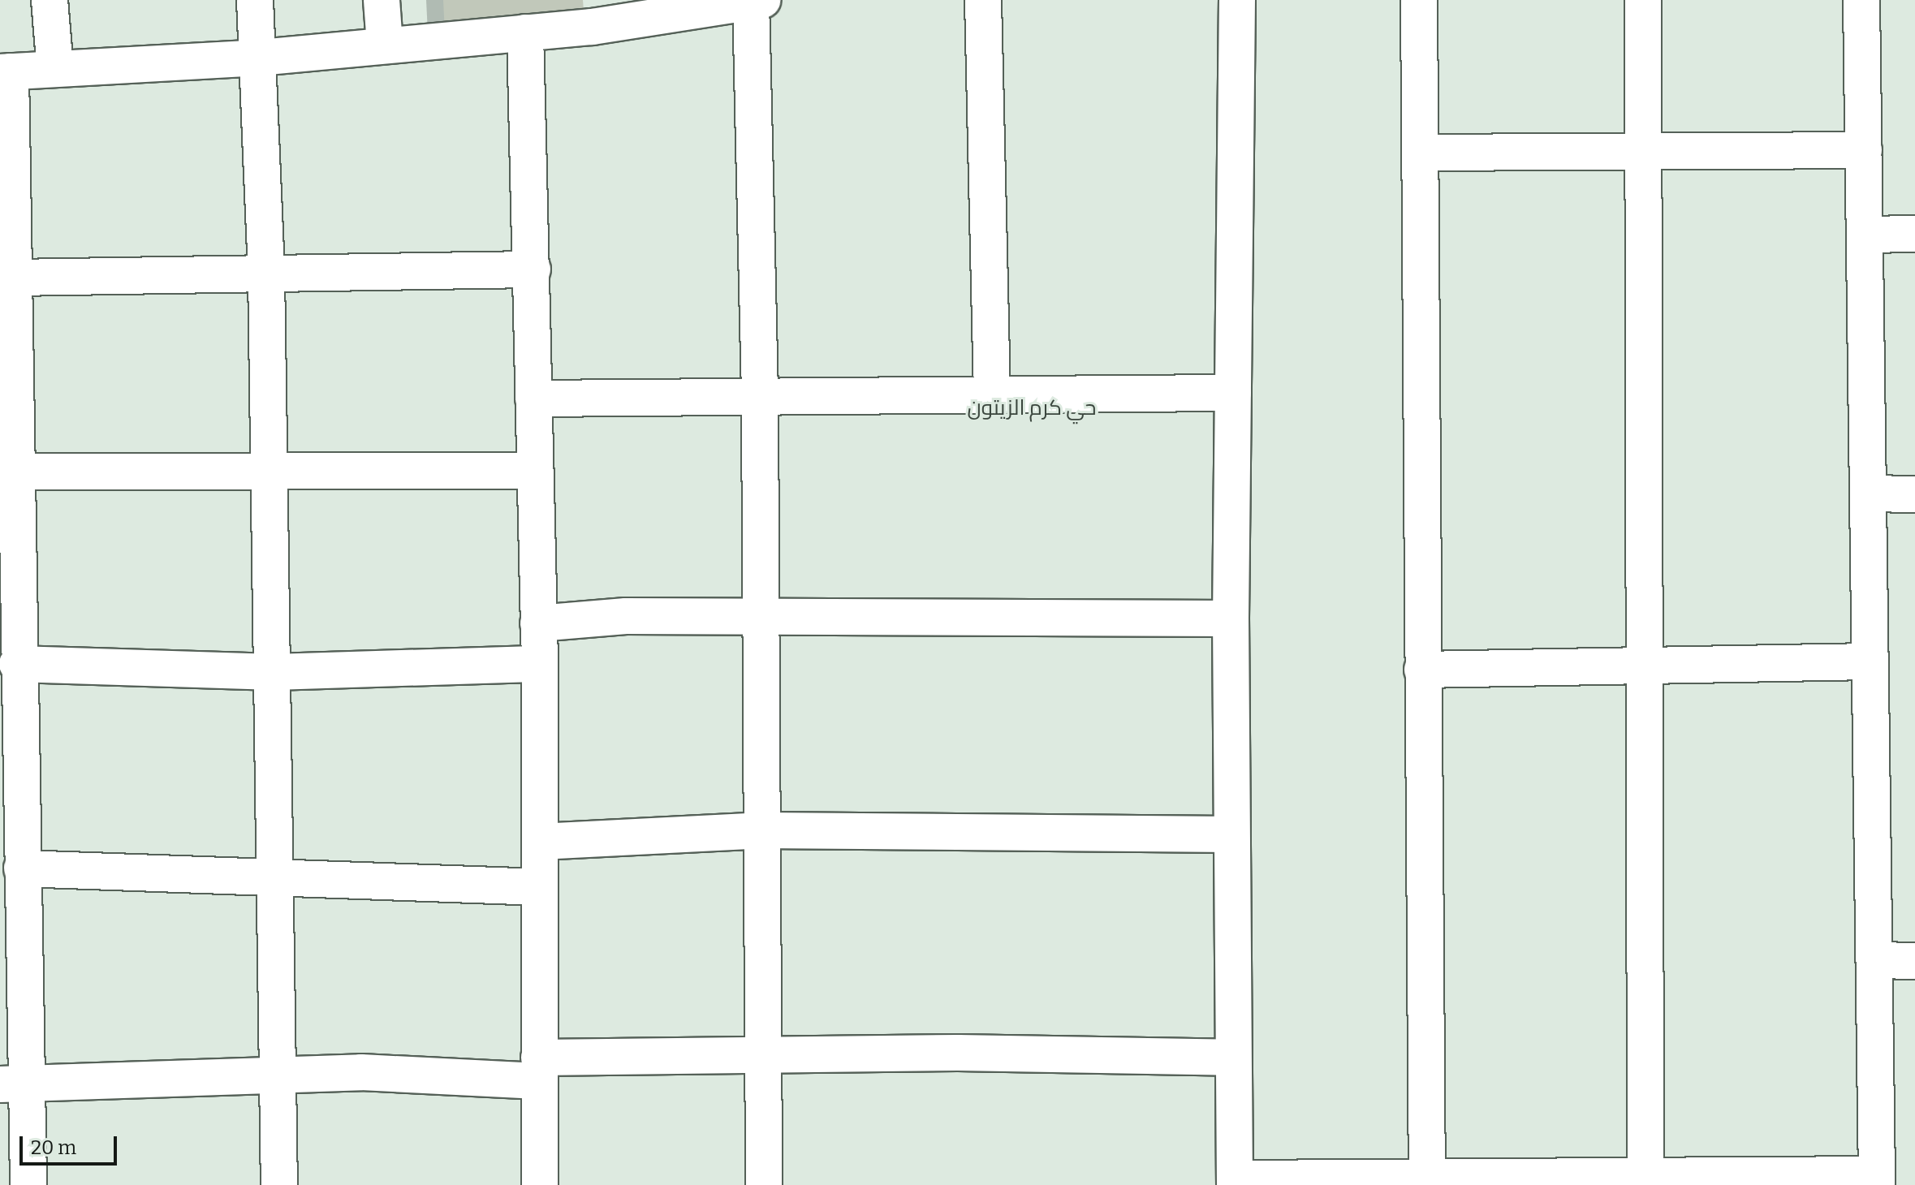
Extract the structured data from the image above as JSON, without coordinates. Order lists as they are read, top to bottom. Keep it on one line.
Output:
{"districts":["حي كرم الزيتون"],"scale_bar":"20 m"}
